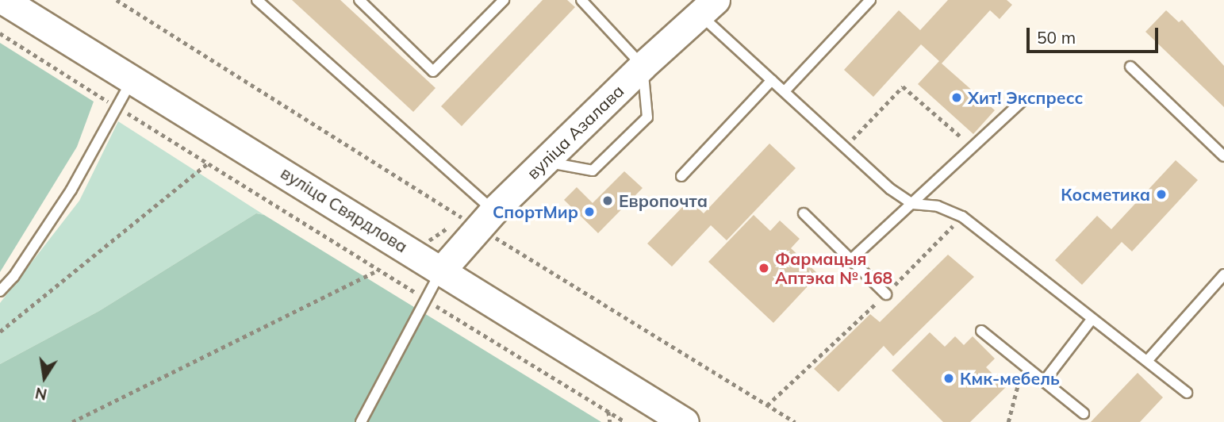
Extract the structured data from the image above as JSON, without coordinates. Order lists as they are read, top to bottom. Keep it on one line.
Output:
{"streets":{"main road":["вуліца Азалава","вуліца Свярдлова"]},"crossings":[["вуліца Азалава","вуліца Свярдлова"]],"places":["Хит! Экспресс","Косметика","Европочта","СпортМир","Фармацыя Аптэка № 168","Кмк-мебель"],"scale_bar":"50 m","north":"bottom"}
